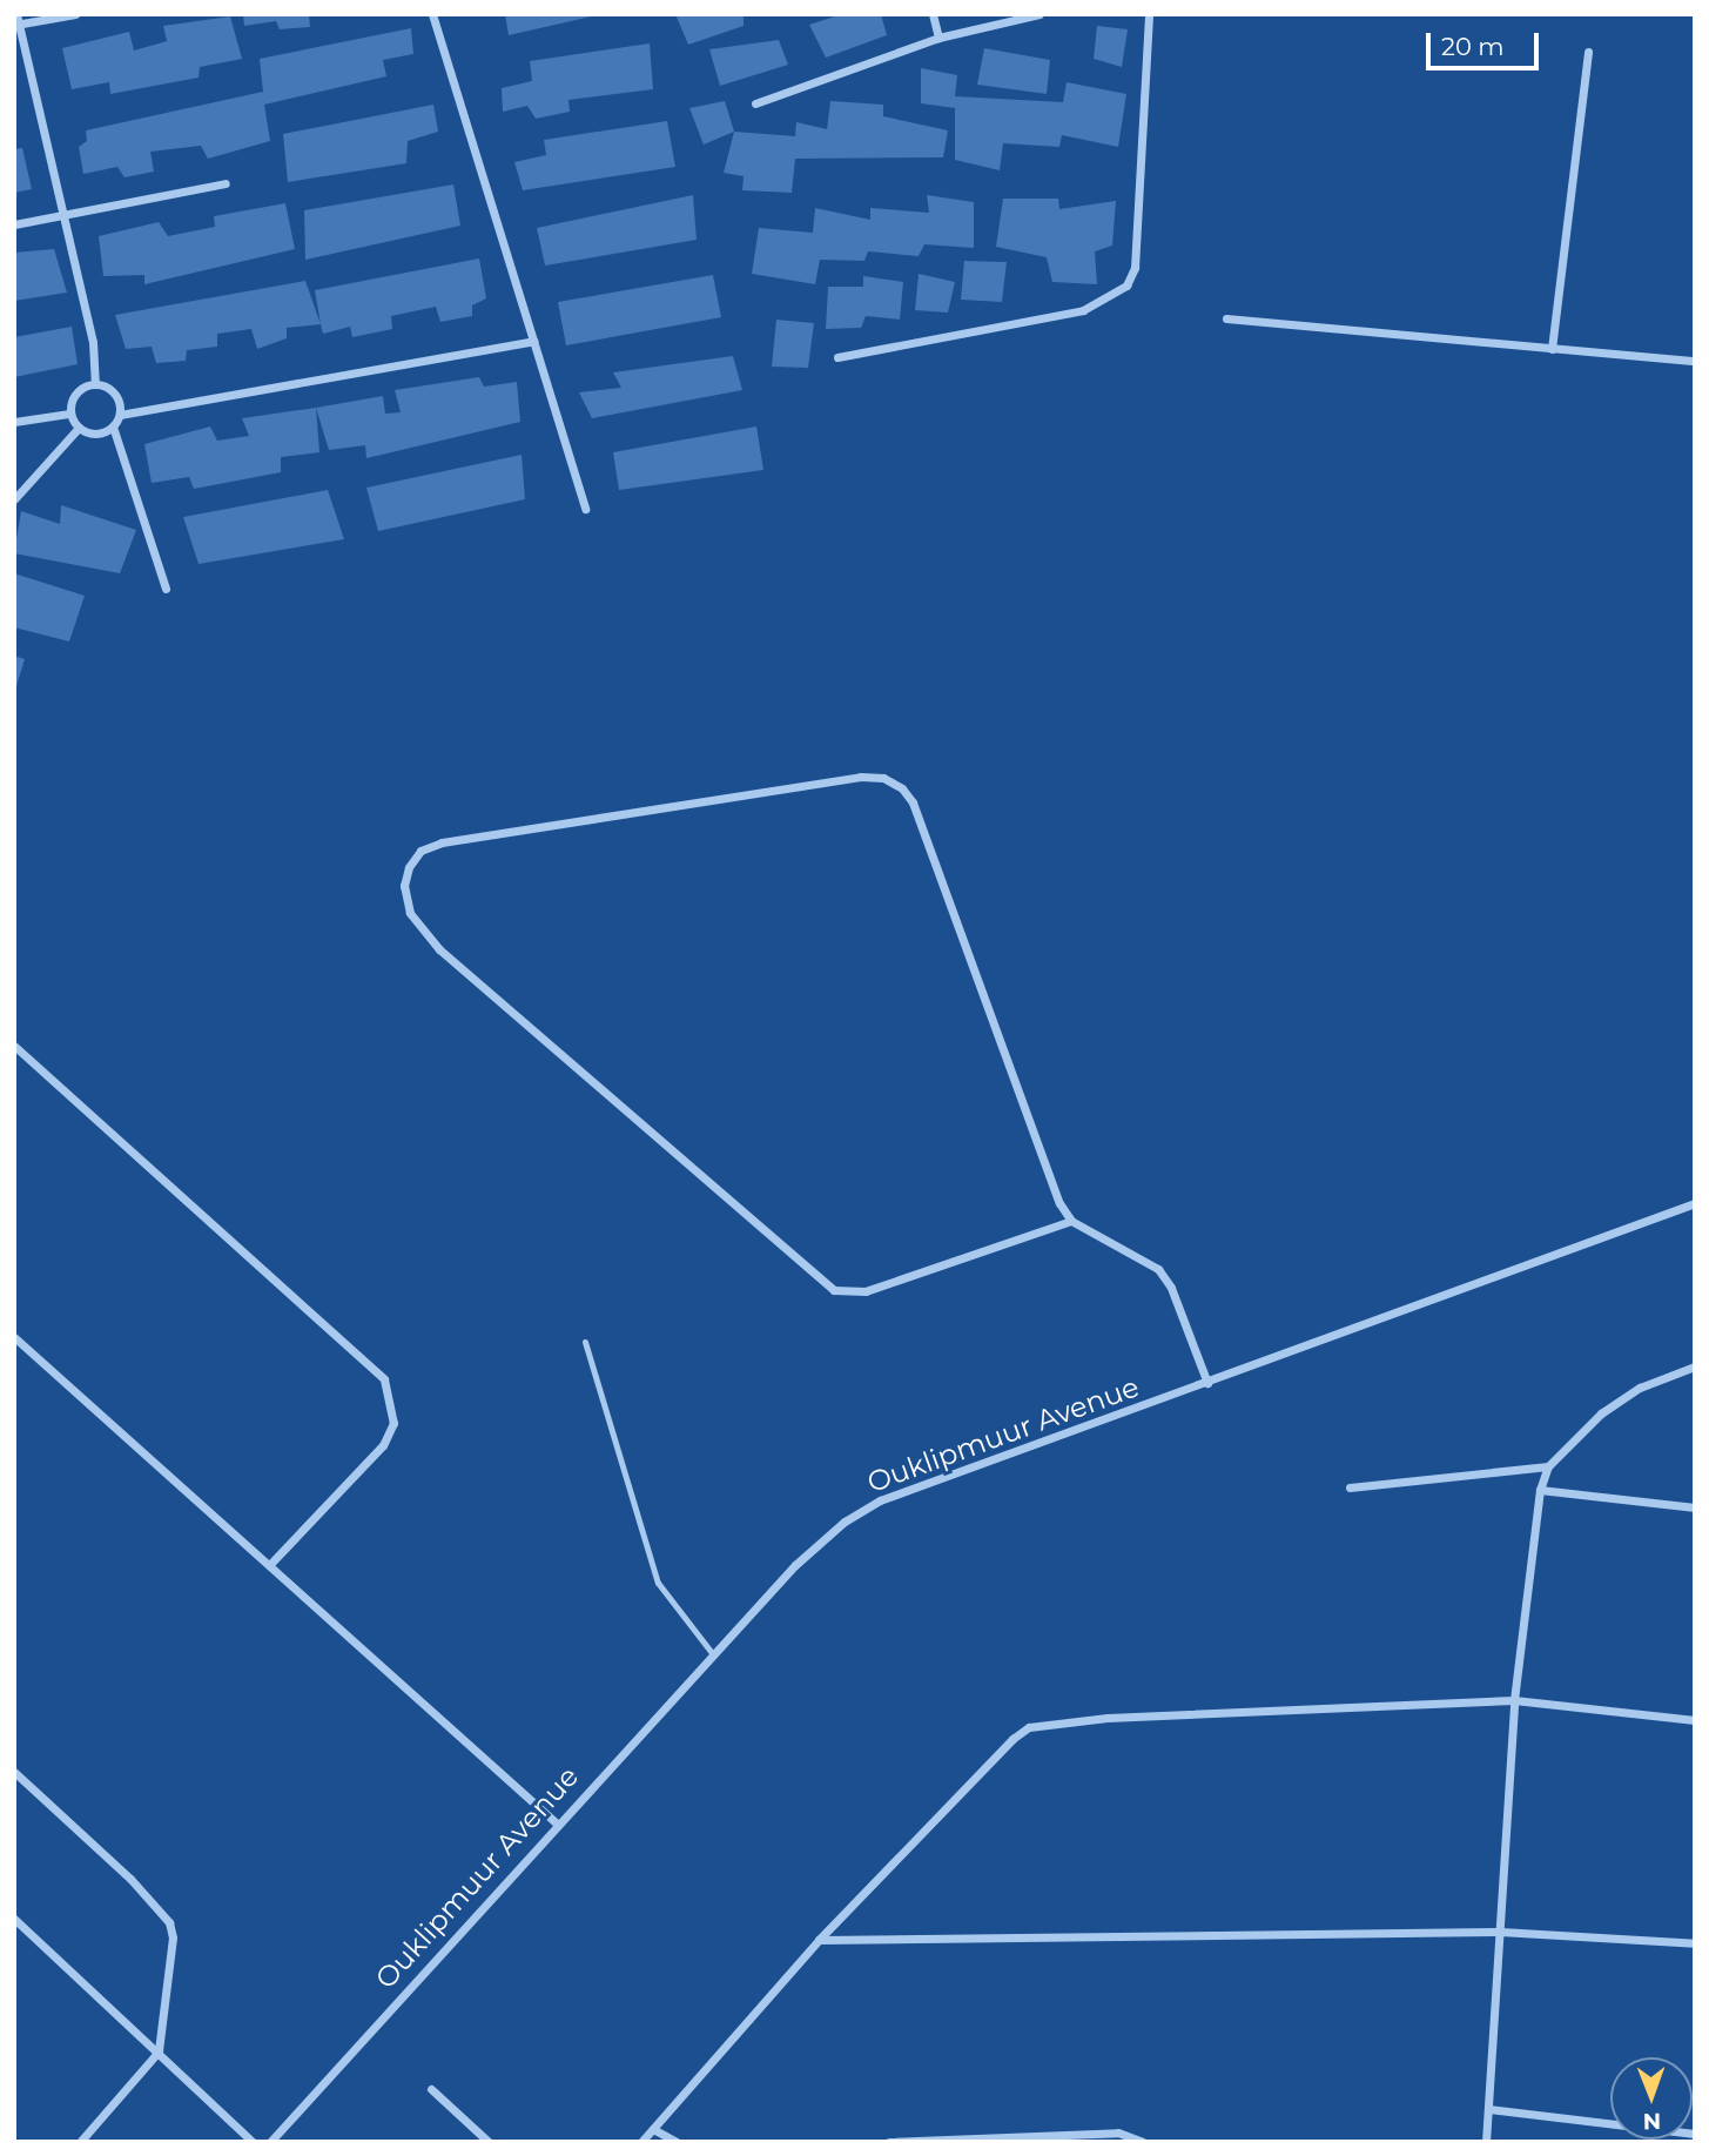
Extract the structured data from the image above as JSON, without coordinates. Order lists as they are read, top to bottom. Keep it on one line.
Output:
{"streets":{"street":["Ouklipmuur Avenue"]},"scale_bar":"20 m","north":"bottom"}
